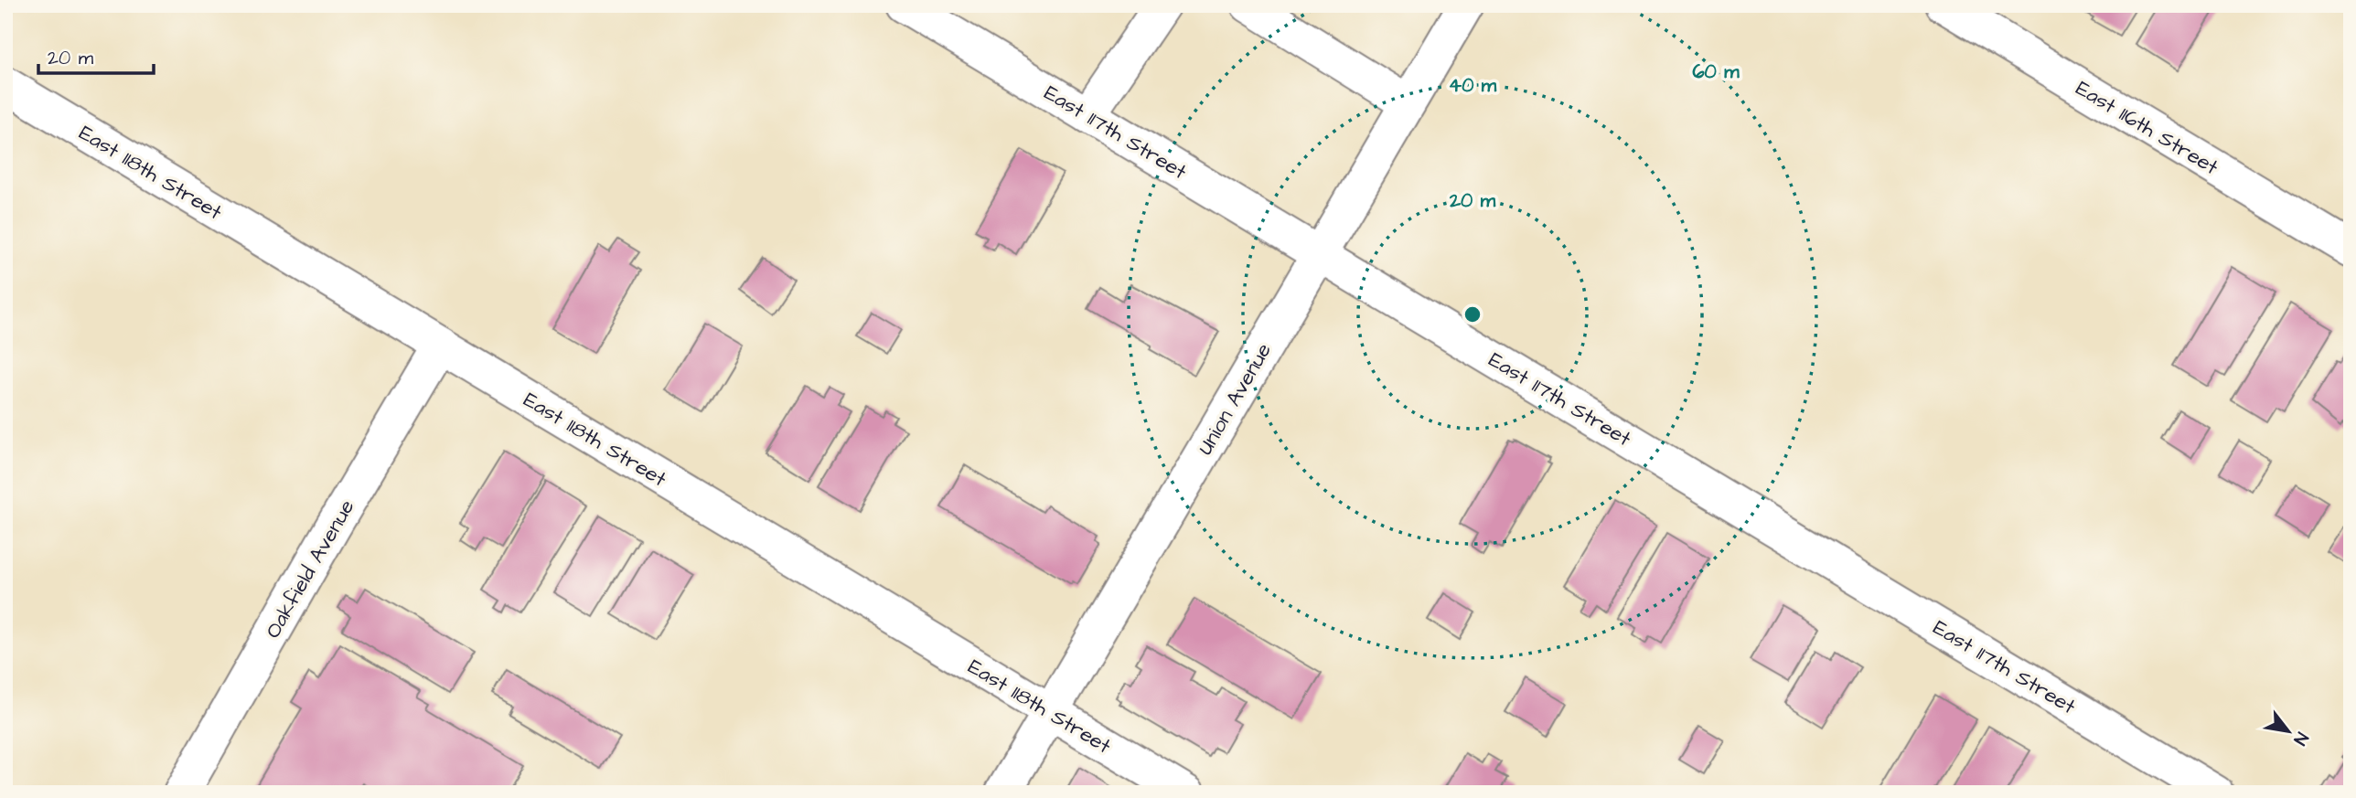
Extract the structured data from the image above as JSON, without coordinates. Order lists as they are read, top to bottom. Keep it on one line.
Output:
{"streets":{"street":["East 116th Street","East 117th Street","East 118th Street","Union Avenue","Oakfield Avenue"]},"crossings":[["East 117th Street","Union Avenue"],["East 118th Street","Union Avenue"],["East 118th Street","Oakfield Avenue"]],"scale_bar":"20 m","north":"bottom right","rings":["60 m","40 m","20 m"]}
